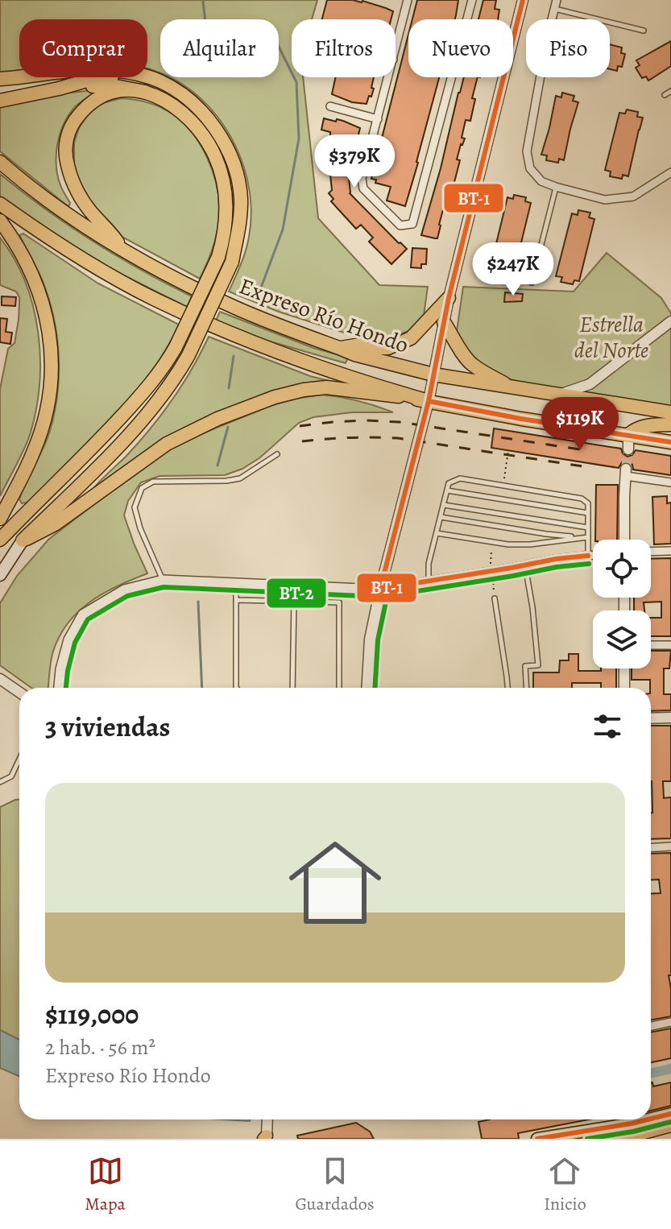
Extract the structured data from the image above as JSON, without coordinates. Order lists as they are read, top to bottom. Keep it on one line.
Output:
{"streets":{"highway":["Expreso Río Hondo"]},"parks":["Estrella del Norte"],"lines":["transit line BT-1","transit line BT-2"],"page":{"chip":["Comprar","Alquilar","Filtros","Nuevo","Piso"],"price":["$379K","$247K","$119K"],"heading":"3 viviendas","list":[{"name":"$119,000","note":"2 hab. · 56 m² · Expreso Río Hondo"}],"tabs":["Mapa","Guardados","Inicio"]}}
